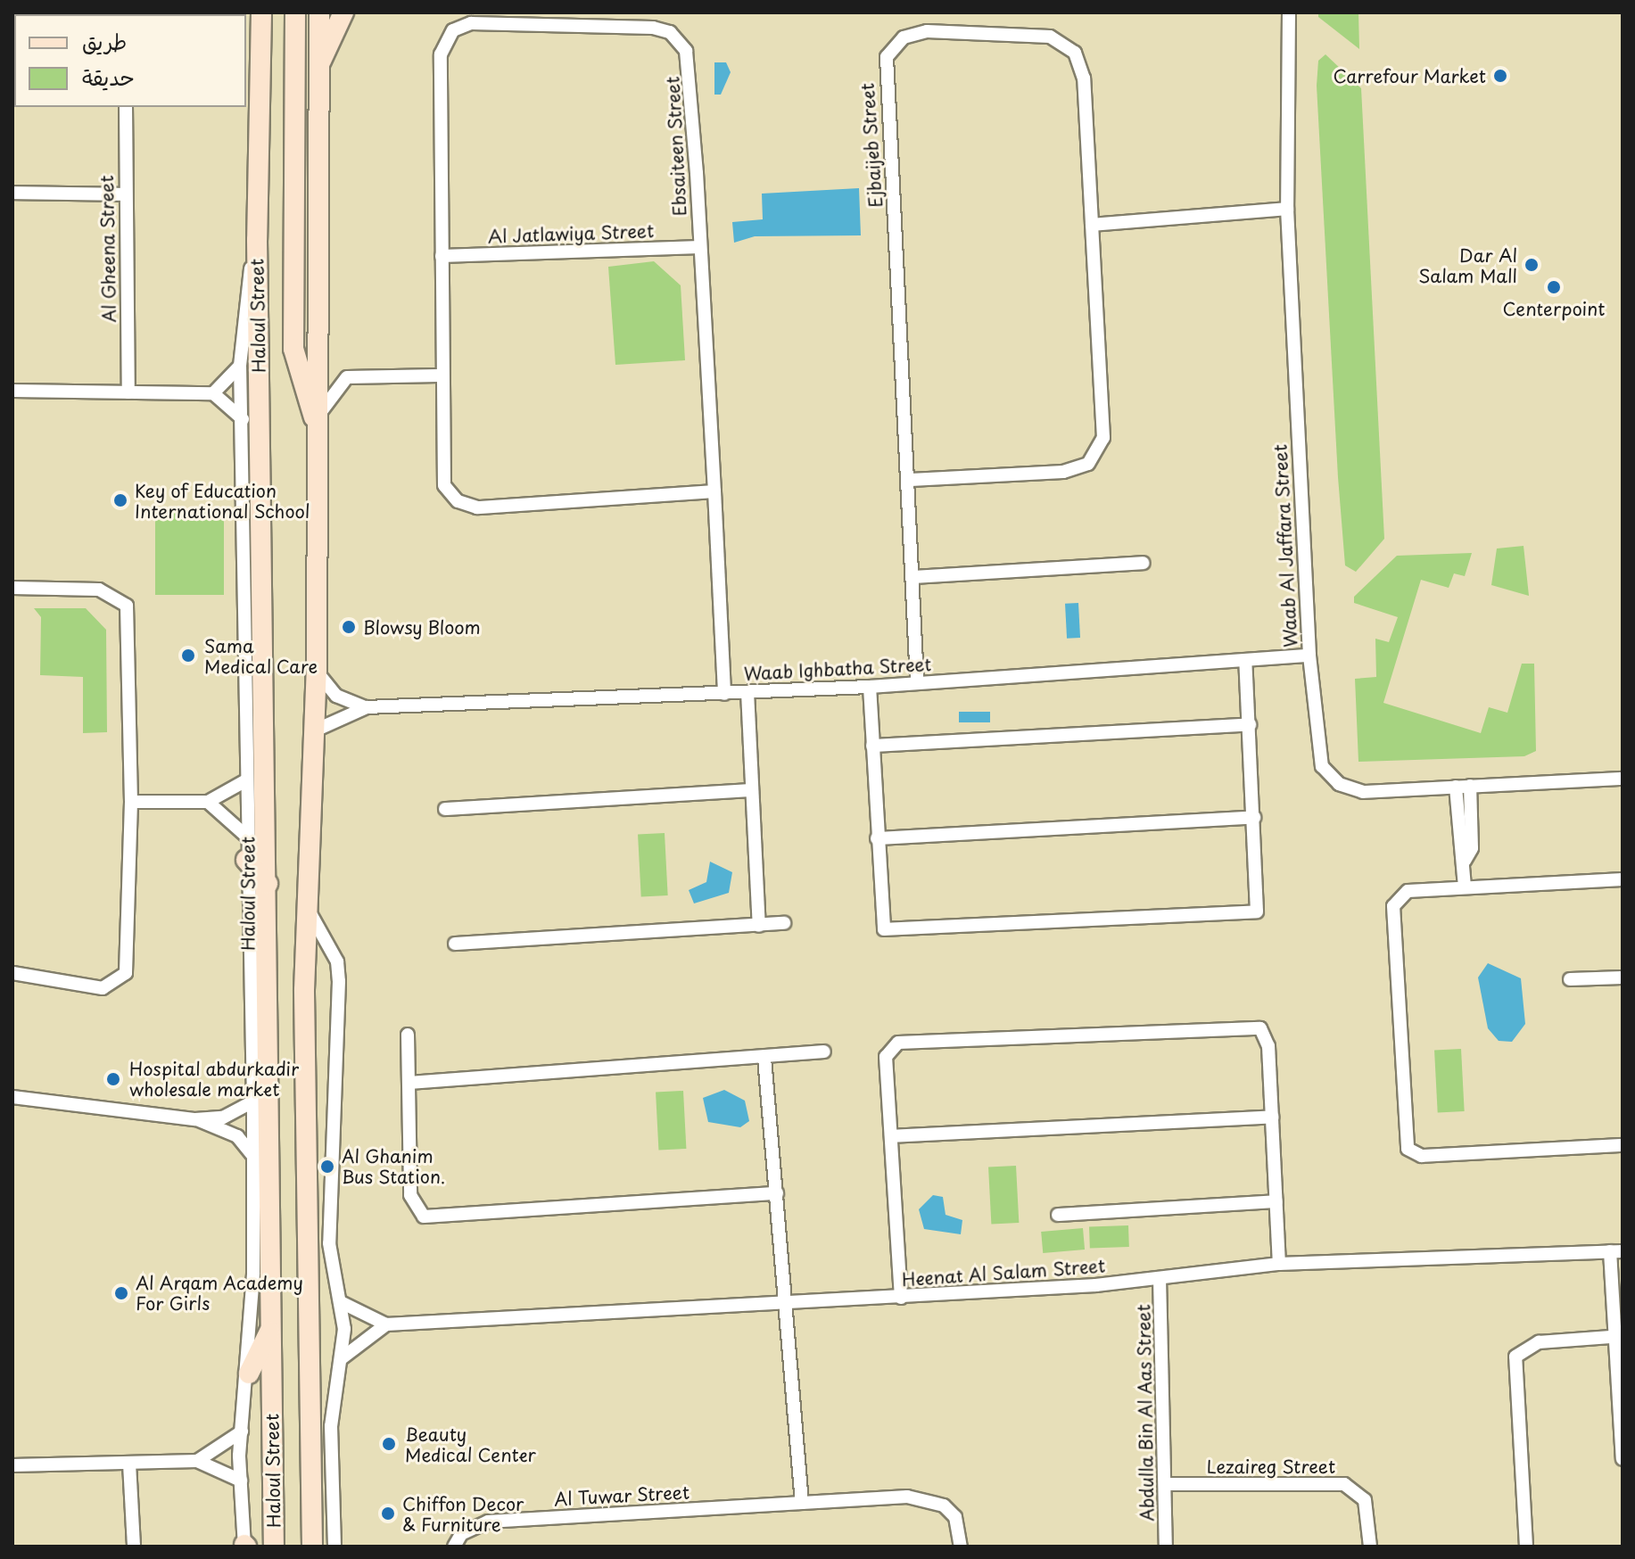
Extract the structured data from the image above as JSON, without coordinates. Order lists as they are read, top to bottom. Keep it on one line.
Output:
{"streets":{"main road":["Haloul Street"],"street":["Ejbaijeb Street","Ebsaiteen Street","Al Jatlawiya Street","Al Gheena Street","Waab Al Jaffara Street","Waab Ighbatha Street","Heenat Al Salam Street","Abdulla Bin Al Aas Street","Lezaireg Street","Al Tuwar Street"]},"crossings":[["Ejbaijeb Street","Waab Ighbatha Street"],["Ebsaiteen Street","Al Jatlawiya Street"],["Ebsaiteen Street","Waab Ighbatha Street"],["Haloul Street","Waab Ighbatha Street"],["Haloul Street","Heenat Al Salam Street"],["Waab Al Jaffara Street","Waab Ighbatha Street"],["Heenat Al Salam Street","Abdulla Bin Al Aas Street"],["Abdulla Bin Al Aas Street","Lezaireg Street"]],"places":["Carrefour Market","Dar Al Salam Mall","Centerpoint","Key of Education International School","Blowsy Bloom","Sama Medical Care","Hospital abdurkadir wholesale market","Al Ghanim Bus Station.","Al Arqam Academy For Girls","Beauty Medical Center","Chiffon Decor & Furniture"],"legend":["طريق","حديقة"]}
